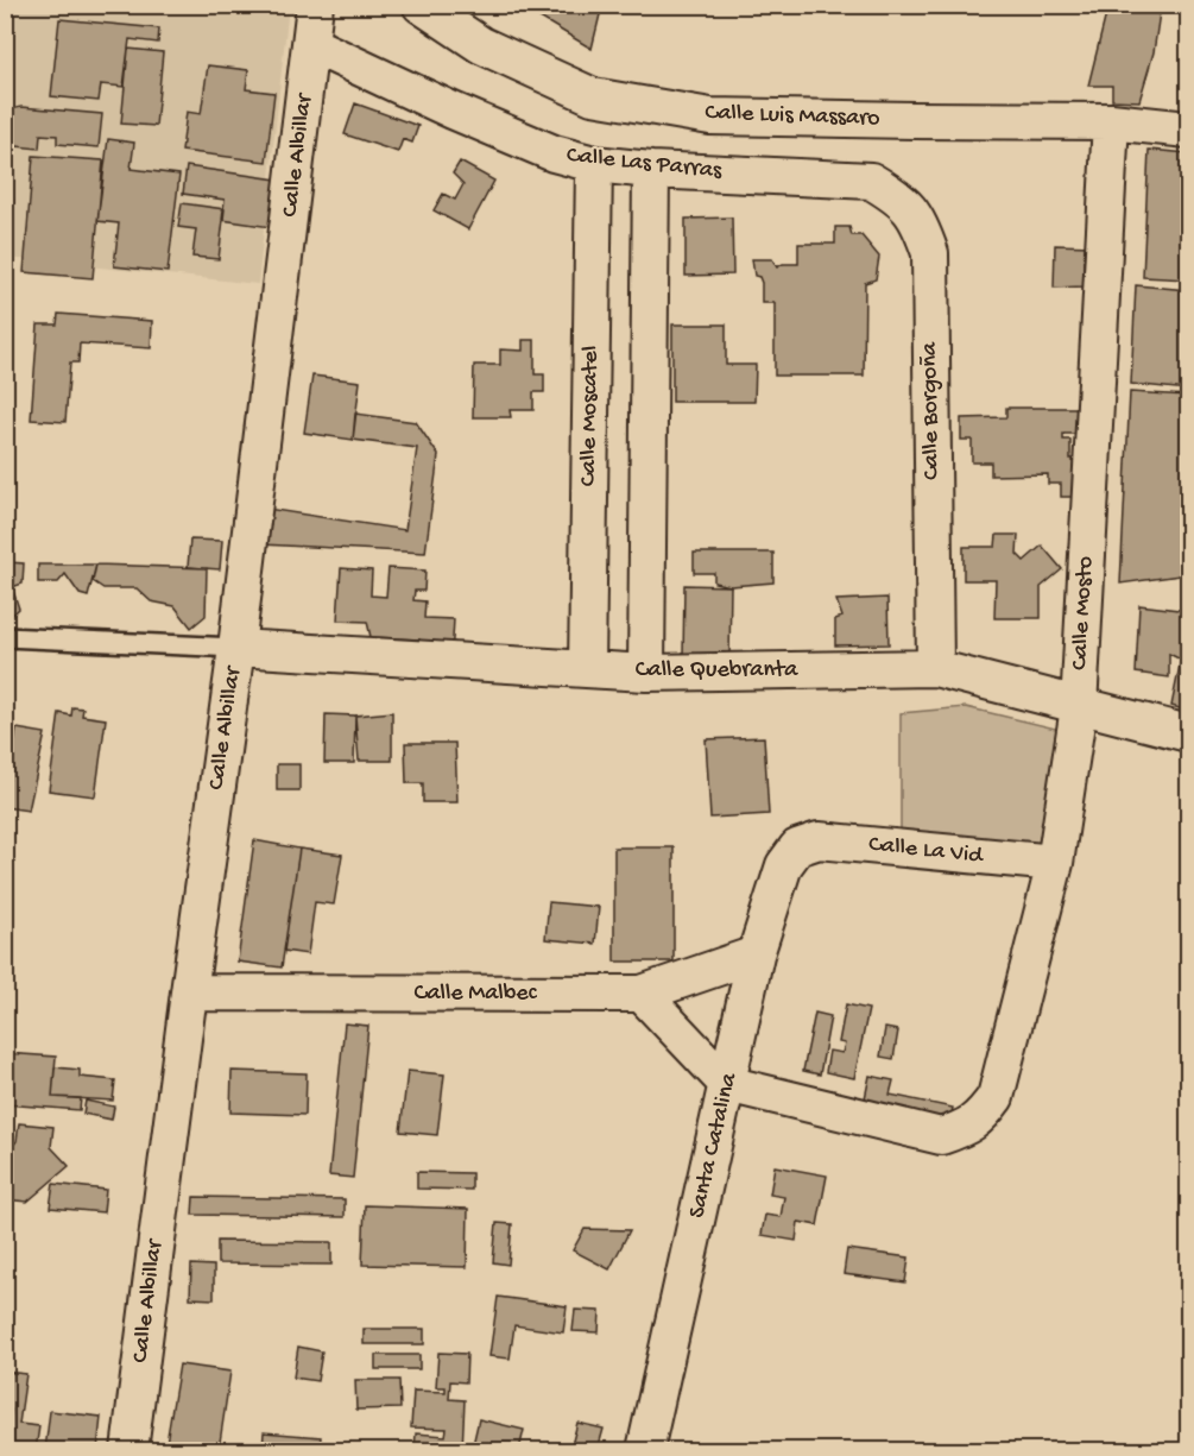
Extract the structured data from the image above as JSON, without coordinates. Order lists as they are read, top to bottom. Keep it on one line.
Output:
{"streets":{"street":["Calle Luis Massaro","Calle Albillar","Calle Las Parras","Calle Borgoña","Calle Moscatel","Calle Mosto","Calle Quebranta","Calle La Vid","Calle Malbec","Santa Catalina"]},"crossings":[["Calle Luis Massaro","Calle Mosto"],["Calle Albillar","Calle Las Parras"],["Calle Albillar","Calle Quebranta"],["Calle Albillar","Calle Malbec"],["Calle Las Parras","Calle Borgoña"],["Calle Las Parras","Calle Moscatel"],["Calle Borgoña","Calle Quebranta"],["Calle Moscatel","Calle Quebranta"],["Calle Mosto","Calle Quebranta"],["Calle Mosto","Calle La Vid"],["Calle Mosto","Santa Catalina"],["Calle La Vid","Santa Catalina"],["Calle Malbec","Santa Catalina"]]}
